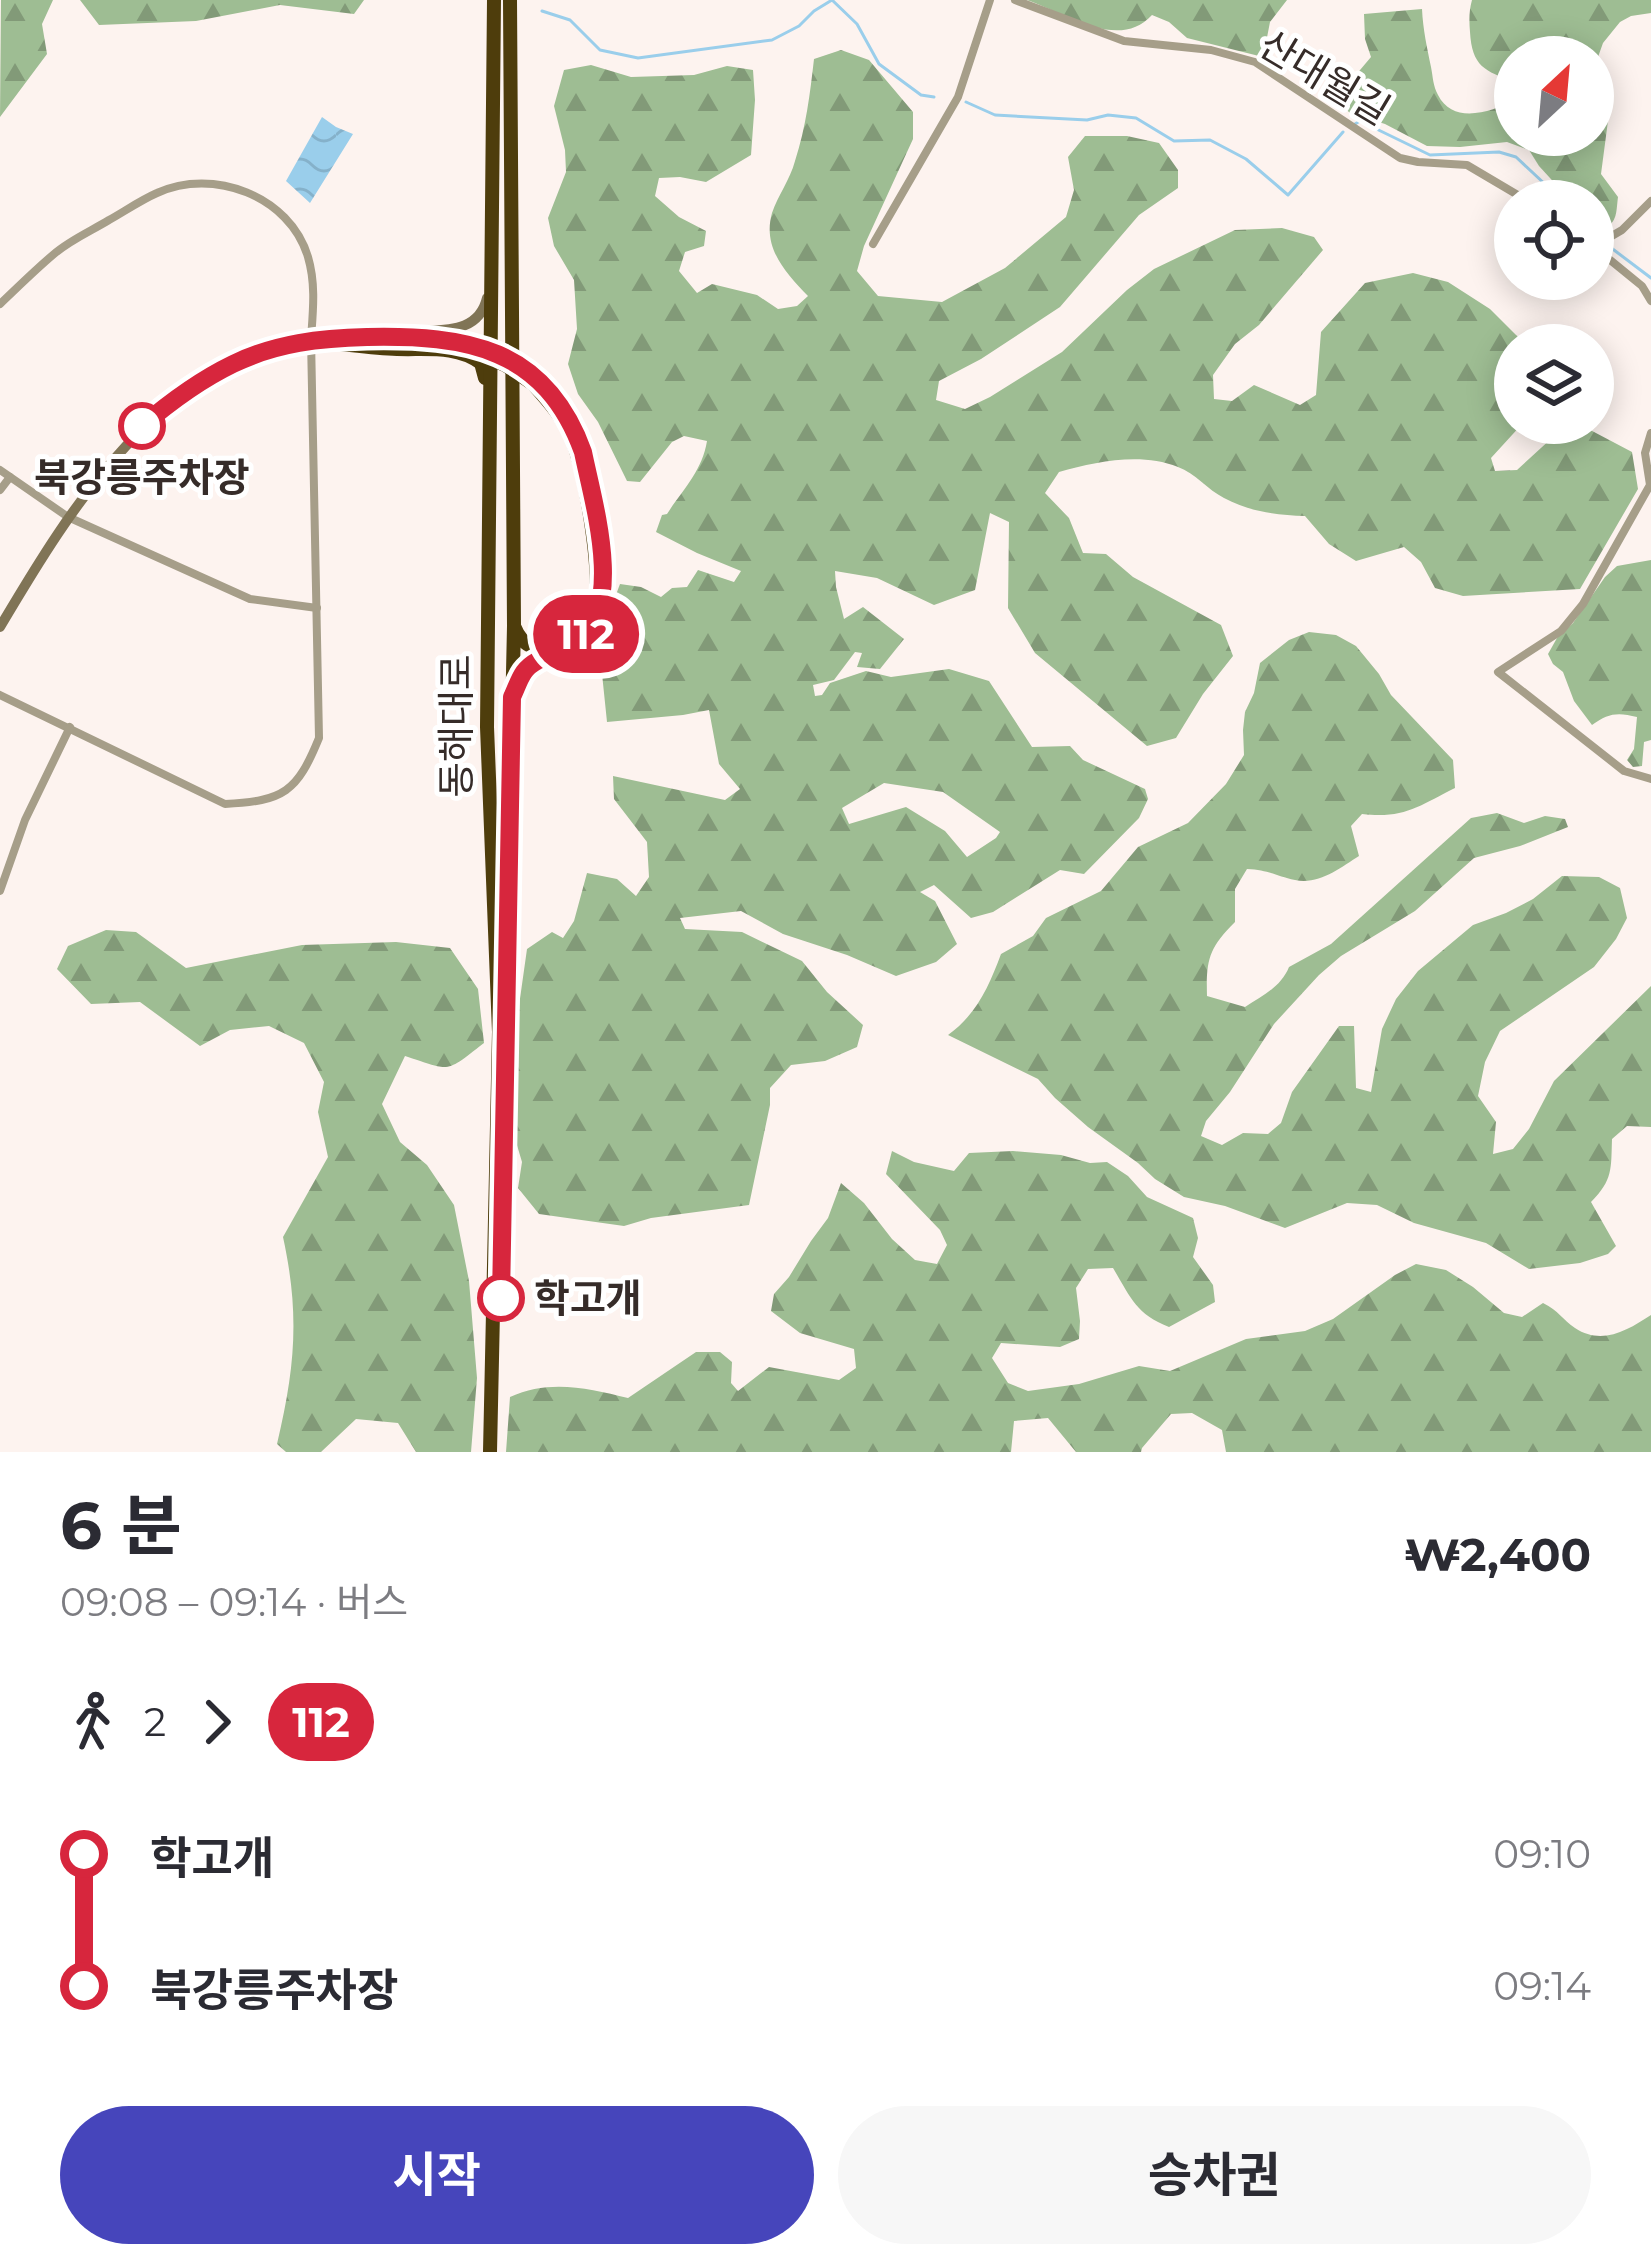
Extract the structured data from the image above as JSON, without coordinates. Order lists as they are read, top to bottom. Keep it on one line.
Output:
{"streets":{"highway":["동해대로"],"street":["산대월길"]},"places":["북강릉주차장","학고개"],"lines":["bus line 112"],"north":"top right","page":{"on_map":"112","heading":["6 분","09:08 – 09:14 · 버스","₩2,400"],"legs":["2","112"],"list":[{"name":"학고개","value":"09:10"},{"name":"북강릉주차장","value":"09:14"}],"buttons":["시작","승차권"]}}
